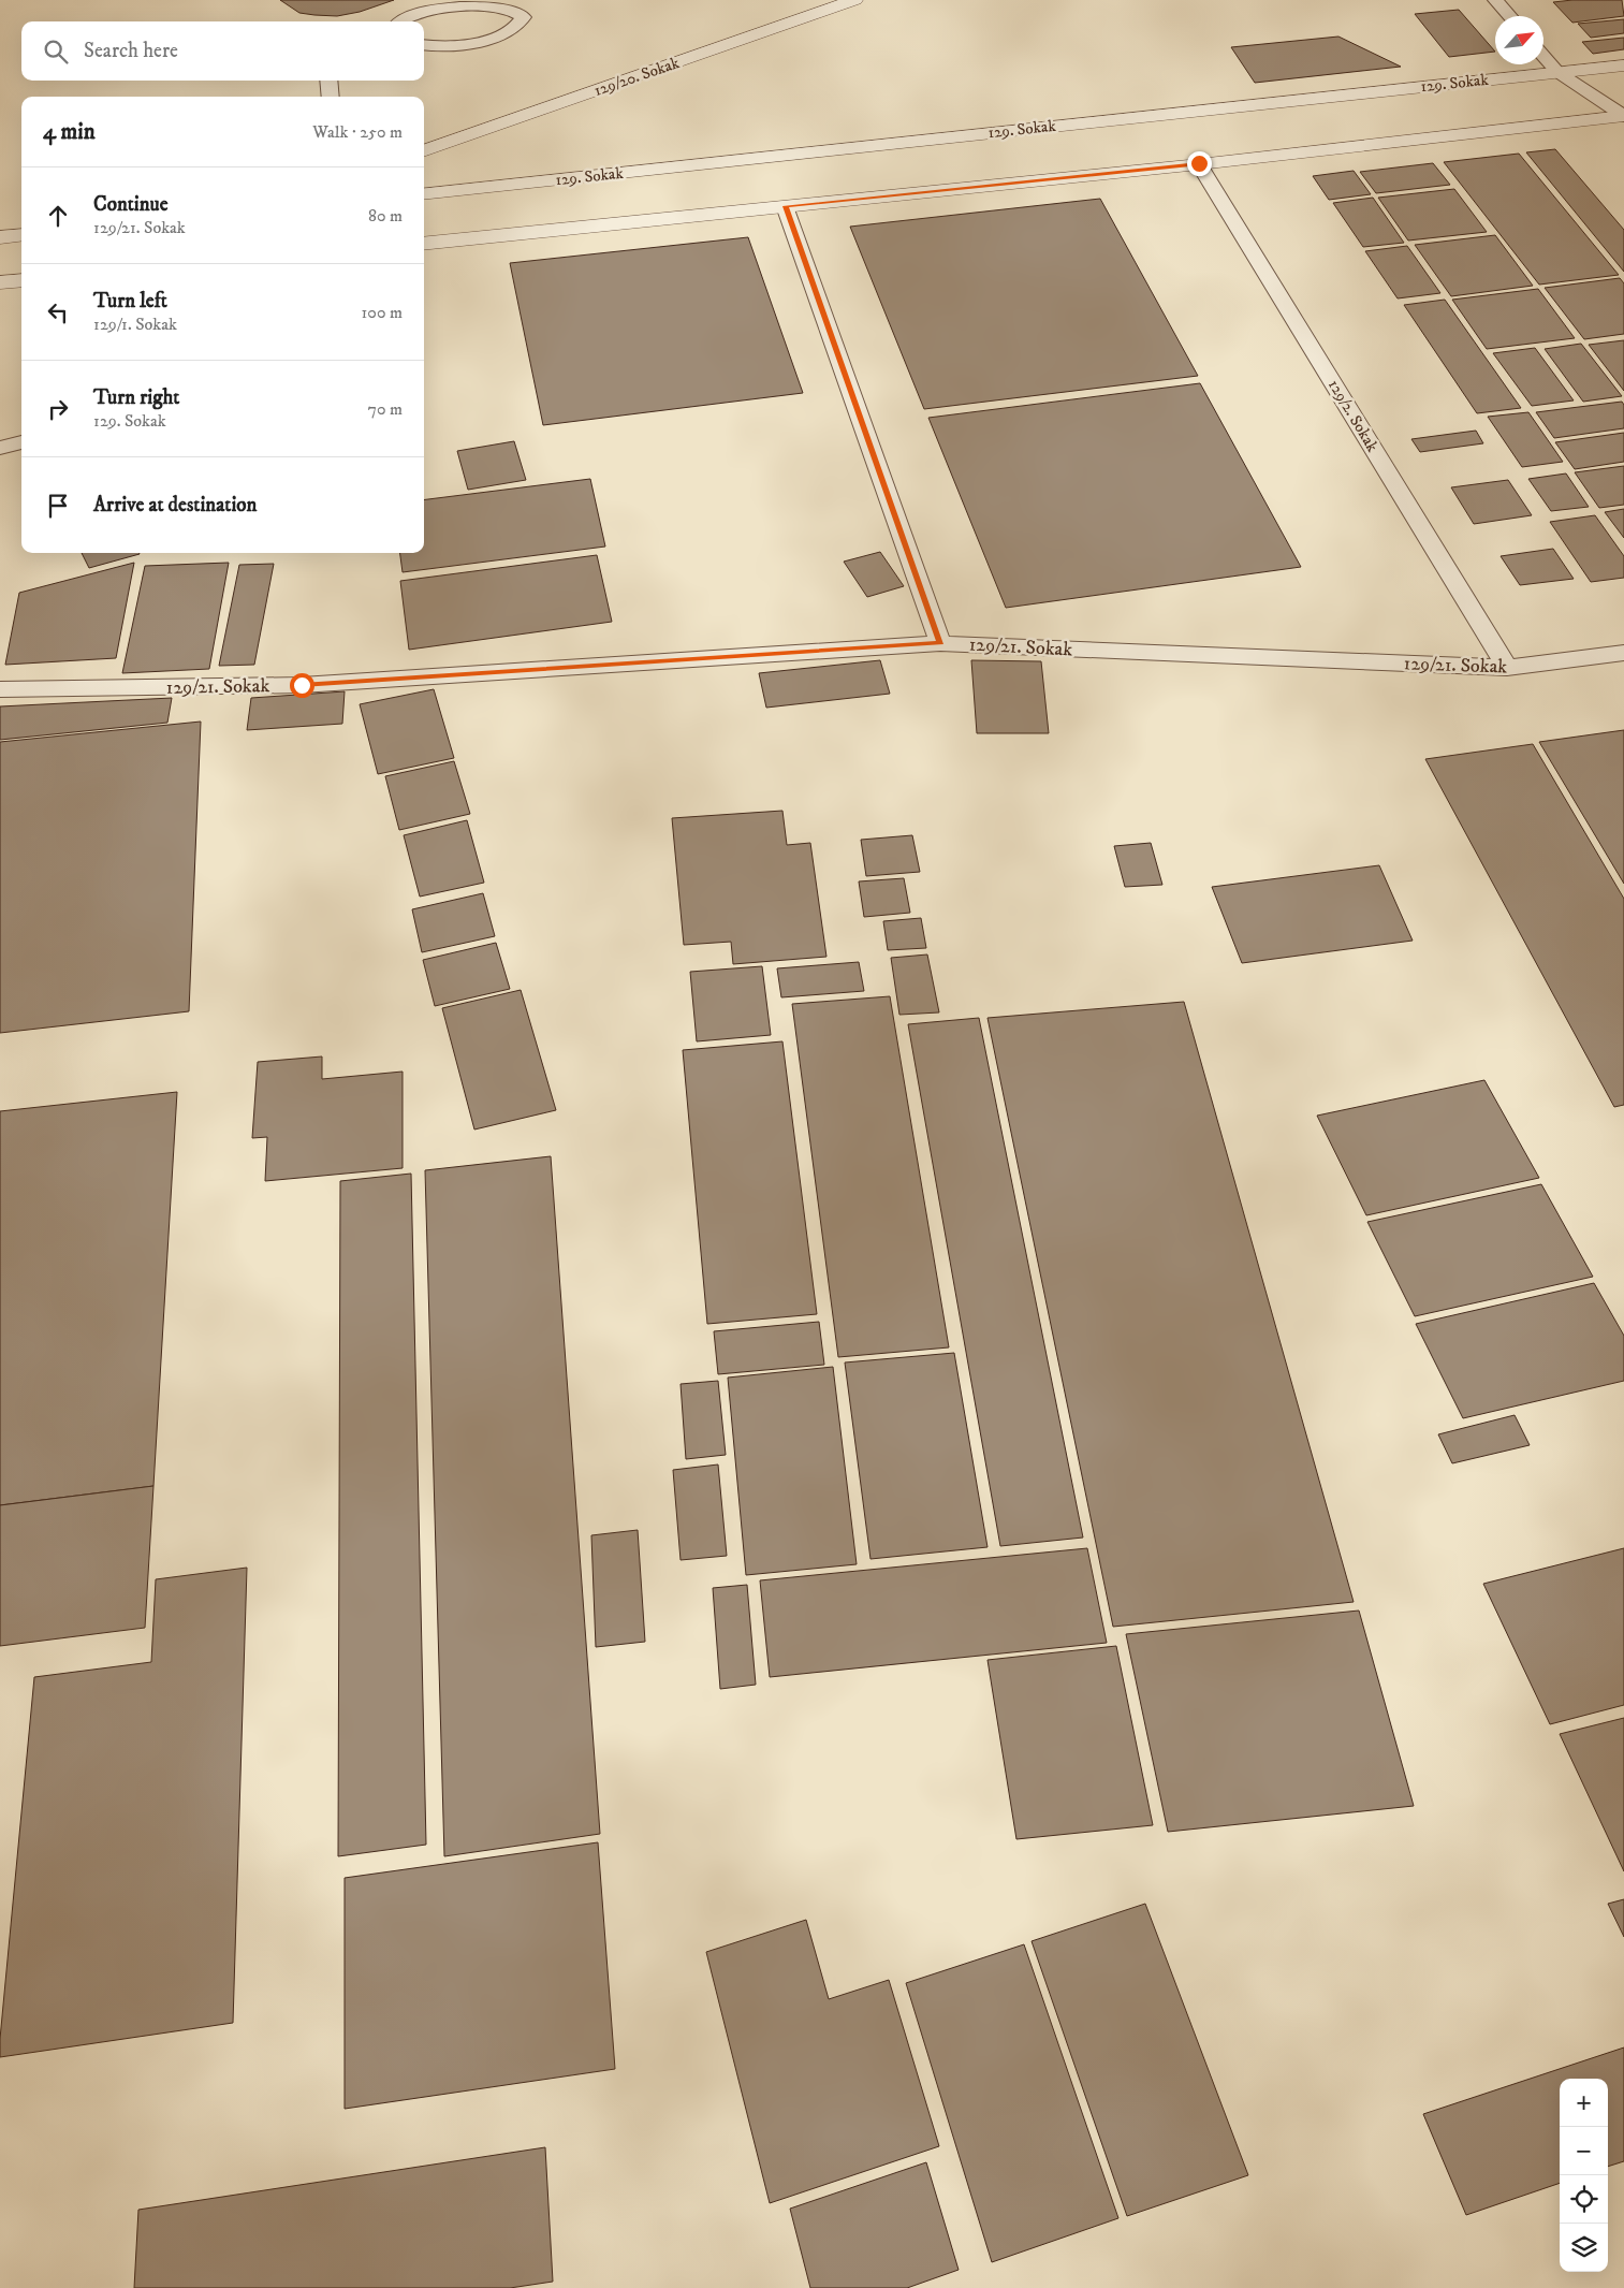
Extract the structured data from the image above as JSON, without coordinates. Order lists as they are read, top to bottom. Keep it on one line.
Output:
{"streets":{"street":["129/20. Sokak","129. Sokak"],"lane":["129/2. Sokak","129/21. Sokak"]},"crossings":[["129/2. Sokak","129/21. Sokak"]],"north":"top right","page":{"search":"Search here","heading":["4 min","Walk · 250 m"],"list":[["Continue","129/21. Sokak","80 m"],["Turn left","129/1. Sokak","100 m"],["Turn right","129. Sokak","70 m"],"Arrive at destination"],"map_buttons":["+","−"]}}
